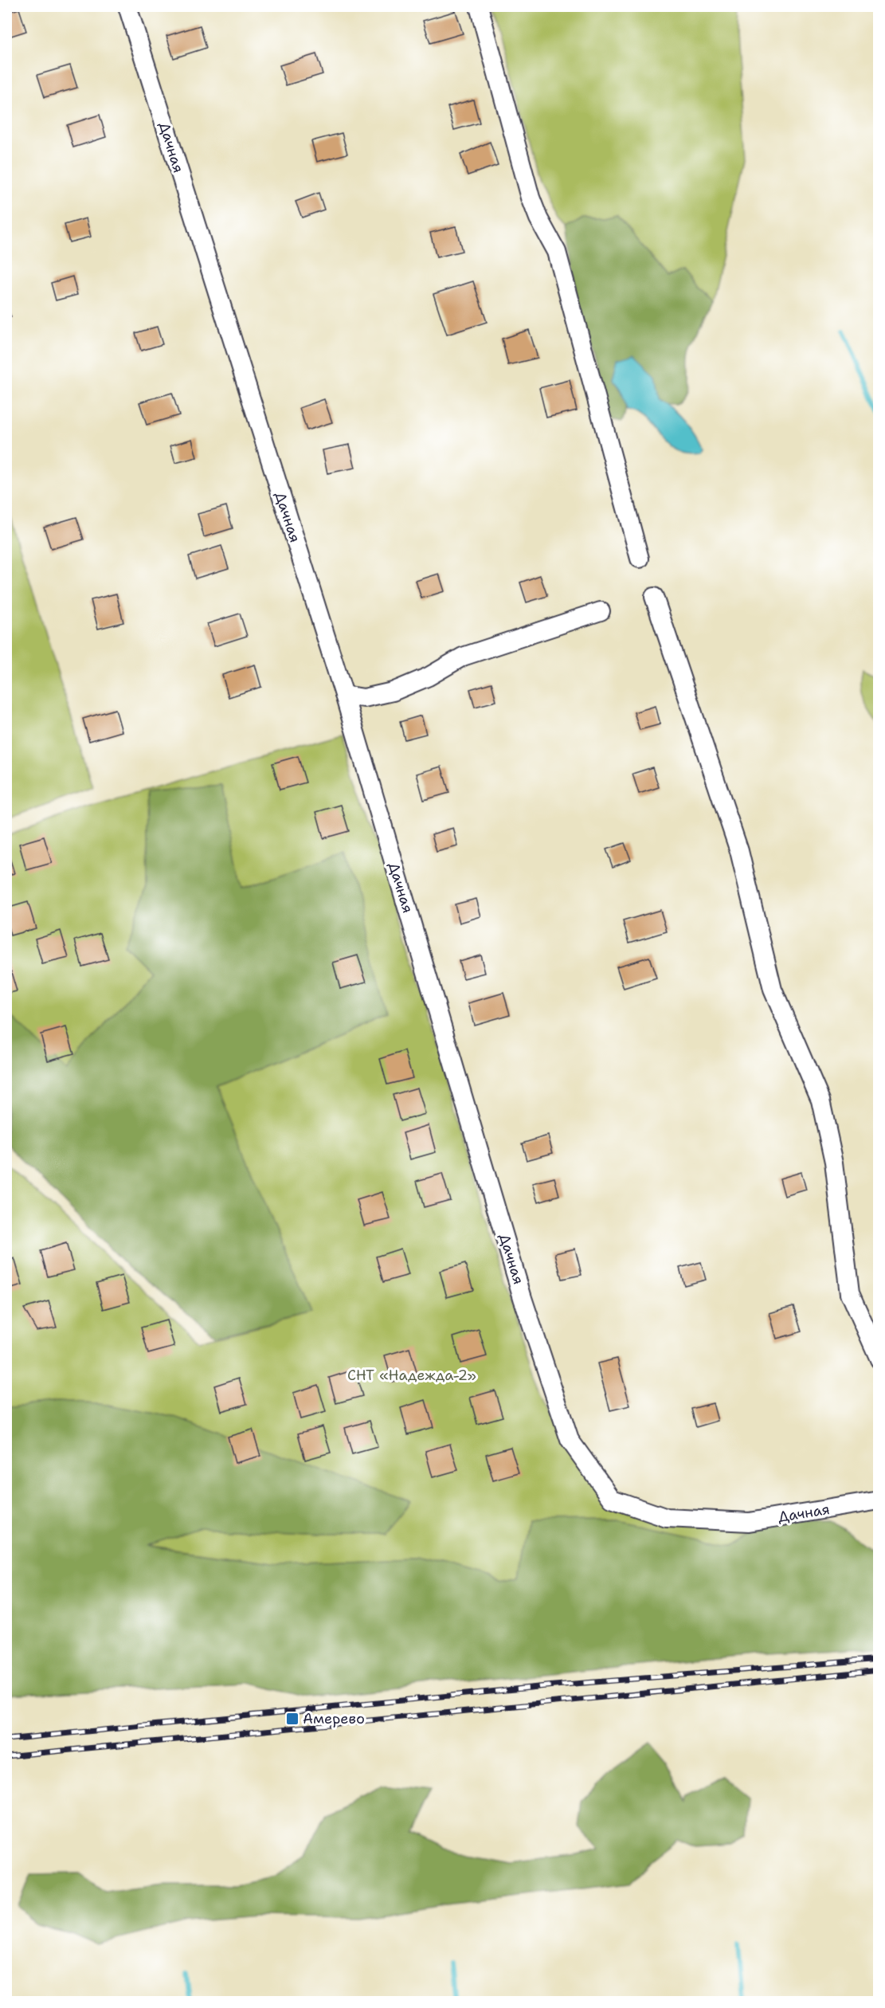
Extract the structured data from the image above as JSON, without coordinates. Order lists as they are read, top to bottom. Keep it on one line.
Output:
{"streets":{"street":["Дачная"]},"parks":["СНТ «Надежда-2»"],"places":{"transit":["Амерево"]}}
